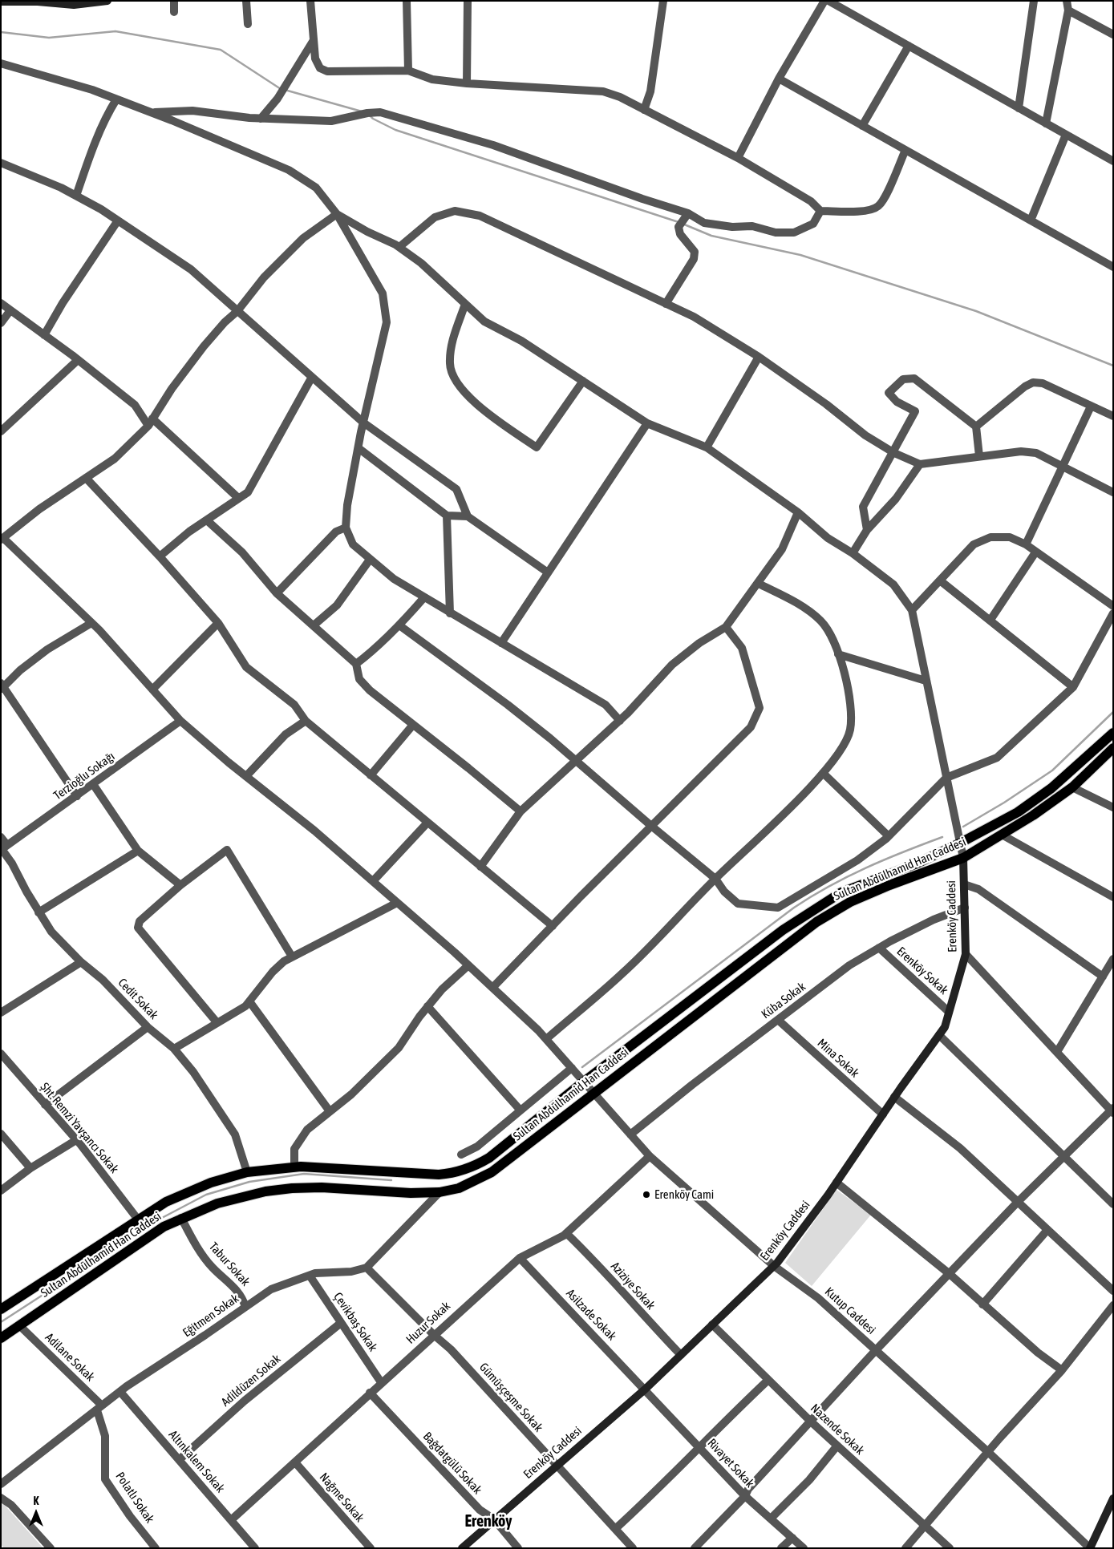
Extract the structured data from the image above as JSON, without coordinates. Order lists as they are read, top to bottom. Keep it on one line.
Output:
{"streets":{"main road":["Sultan Abdülhamid Han Caddesi"],"street":["Terzioğlu Sokağı","Erenköy Caddesi","Erenköy Sokak","Cedit Sokak","Küba Sokak","Mina Sokak","Şht. Remzi Yavşancı Sokak","Tabur Sokak","Aziziye Sokak","Kutup Caddesi","Asilzade Sokak","Eğitmen Sokak","Çevikbaş Sokak","Huzur Sokak","Adilane Sokak","Adildüzen Sokak","Gümüşçeşme Sokak","Nazende Sokak","Altınkalem Sokak","Bağdatgülü Sokak","Rivayet Sokak","Polatlı Sokak","Nağme Sokak"]},"crossings":[["Terzioğlu Sokağı","Cedit Sokak"],["Terzioğlu Sokağı","Kutup Caddesi"],["Sultan Abdülhamid Han Caddesi","Erenköy Caddesi"],["Sultan Abdülhamid Han Caddesi","Cedit Sokak"],["Sultan Abdülhamid Han Caddesi","Şht. Remzi Yavşancı Sokak"],["Sultan Abdülhamid Han Caddesi","Tabur Sokak"],["Sultan Abdülhamid Han Caddesi","Kutup Caddesi"],["Sultan Abdülhamid Han Caddesi","Adilane Sokak"],["Erenköy Caddesi","Erenköy Sokak"],["Erenköy Caddesi","Küba Sokak"],["Erenköy Caddesi","Mina Sokak"],["Erenköy Caddesi","Aziziye Sokak"],["Erenköy Caddesi","Kutup Caddesi"],["Erenköy Caddesi","Asilzade Sokak"],["Erenköy Caddesi","Gümüşçeşme Sokak"],["Erenköy Caddesi","Nazende Sokak"],["Erenköy Caddesi","Bağdatgülü Sokak"],["Erenköy Caddesi","Rivayet Sokak"],["Erenköy Sokak","Küba Sokak"],["Küba Sokak","Mina Sokak"],["Küba Sokak","Kutup Caddesi"],["Tabur Sokak","Eğitmen Sokak"],["Aziziye Sokak","Huzur Sokak"],["Kutup Caddesi","Huzur Sokak"],["Asilzade Sokak","Huzur Sokak"],["Asilzade Sokak","Rivayet Sokak"],["Eğitmen Sokak","Çevikbaş Sokak"],["Eğitmen Sokak","Adilane Sokak"],["Eğitmen Sokak","Gümüşçeşme Sokak"],["Eğitmen Sokak","Altınkalem Sokak"],["Eğitmen Sokak","Polatlı Sokak"],["Çevikbaş Sokak","Huzur Sokak"],["Çevikbaş Sokak","Adildüzen Sokak"],["Huzur Sokak","Gümüşçeşme Sokak"],["Huzur Sokak","Altınkalem Sokak"],["Huzur Sokak","Bağdatgülü Sokak"],["Huzur Sokak","Nağme Sokak"],["Adilane Sokak","Polatlı Sokak"],["Adildüzen Sokak","Altınkalem Sokak"]],"districts":["Erenköy"],"places":["Erenköy Cami"],"north":"top"}
